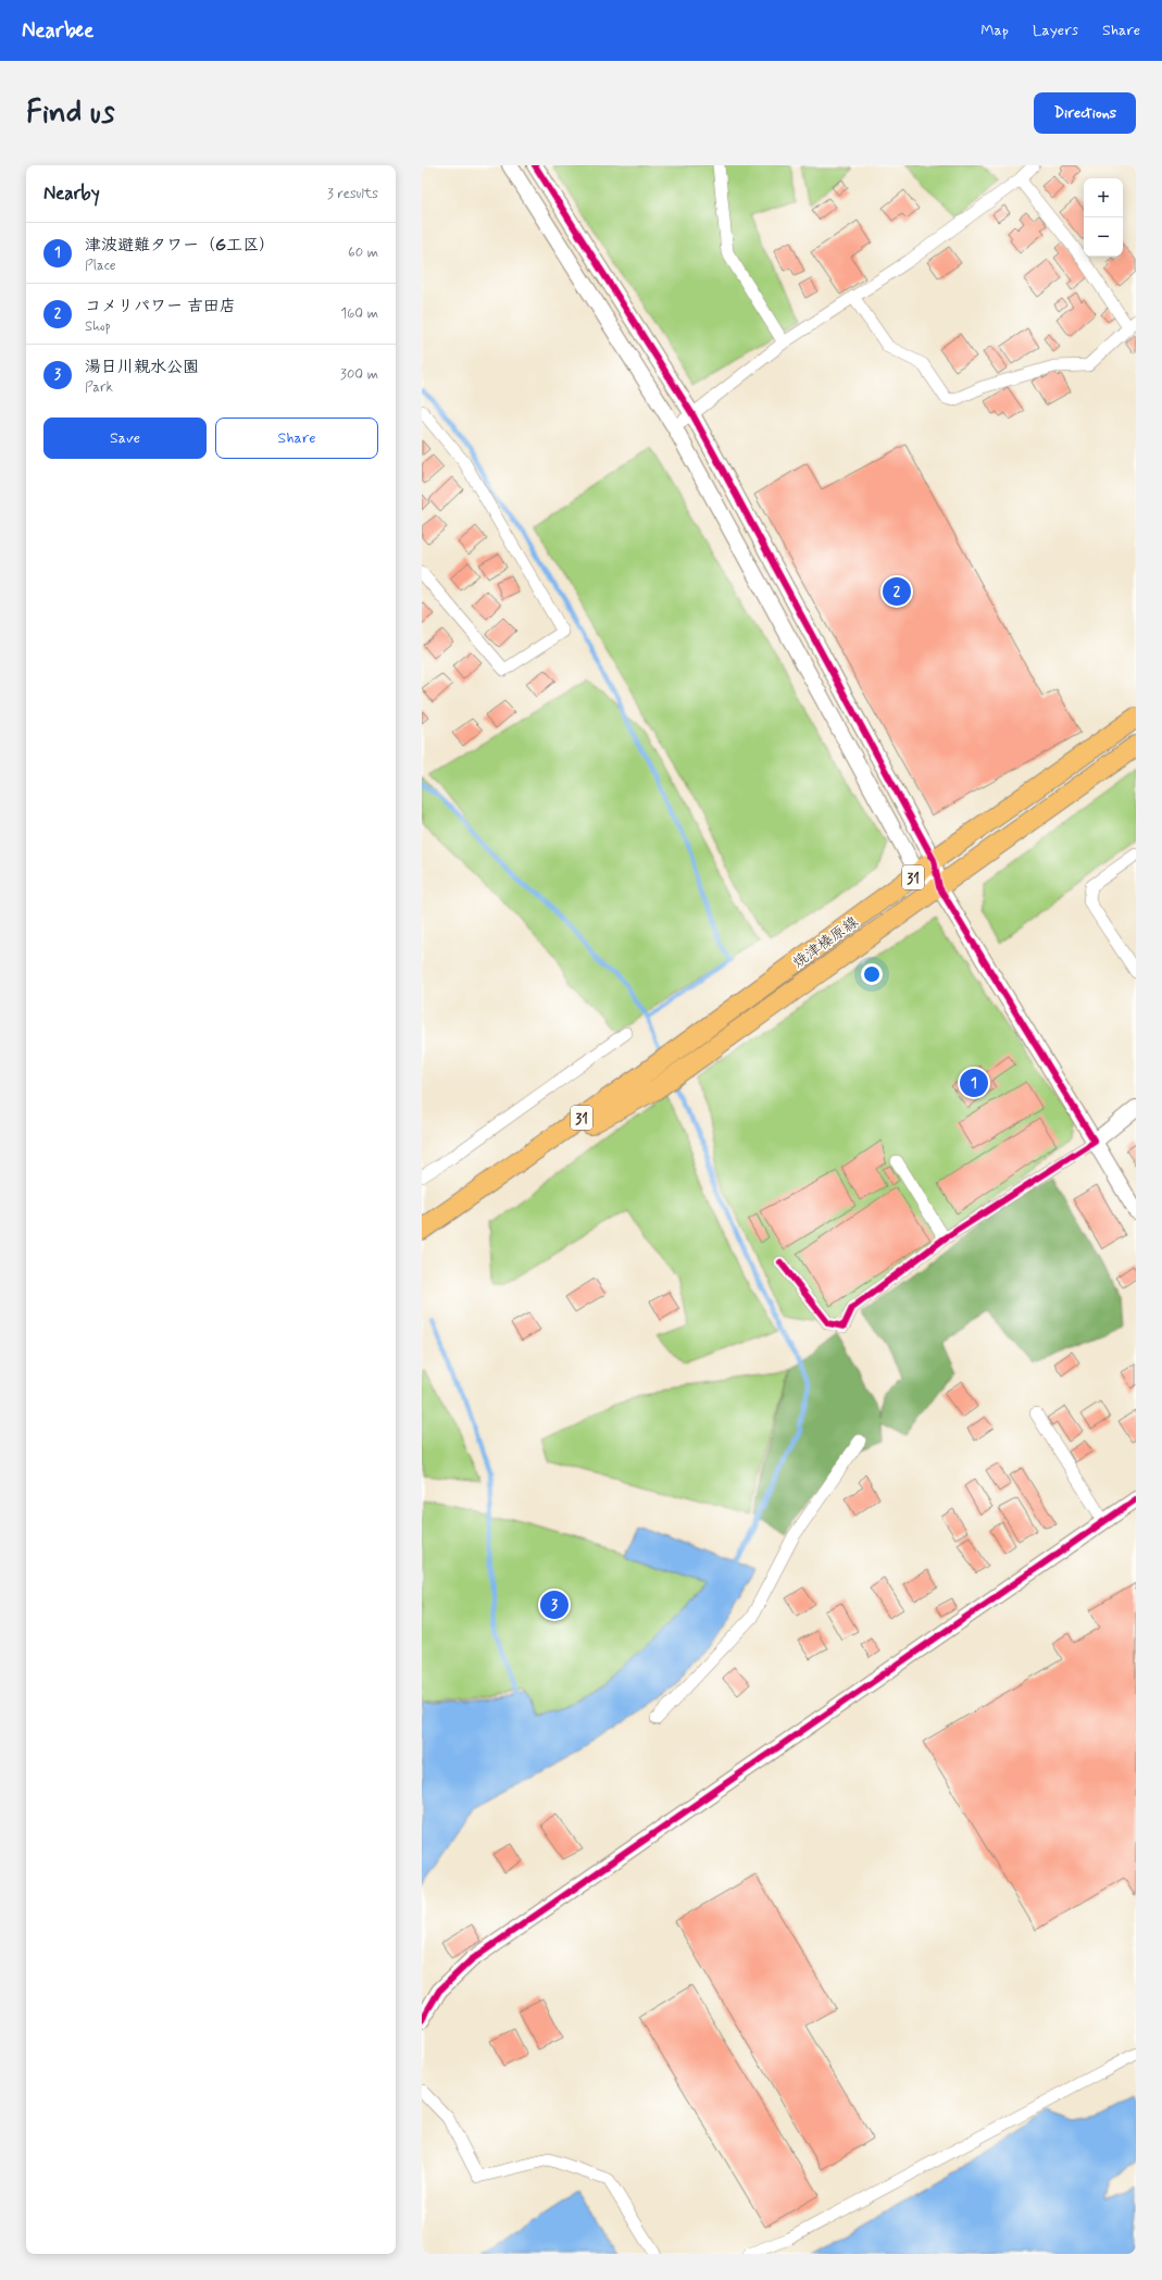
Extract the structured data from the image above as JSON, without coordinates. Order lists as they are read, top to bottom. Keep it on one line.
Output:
{"streets":{"main road":["31","焼津榛原線"]},"page":{"header":"Nearbee","nav":["Map","Layers","Share"],"buttons":["Directions",["Save","Share"]],"title":"Find us","heading":["Nearby","3 results"],"map_buttons":["+","−"],"list":[{"mark":"1","name":"津波避難タワー（G工区）","note":"Place","value":"60 m"},{"mark":"2","name":"コメリパワー 吉田店","note":"Shop","value":"160 m"},{"mark":"3","name":"湯日川親水公園","note":"Park","value":"300 m"}],"pins":["2","1","3"]}}
